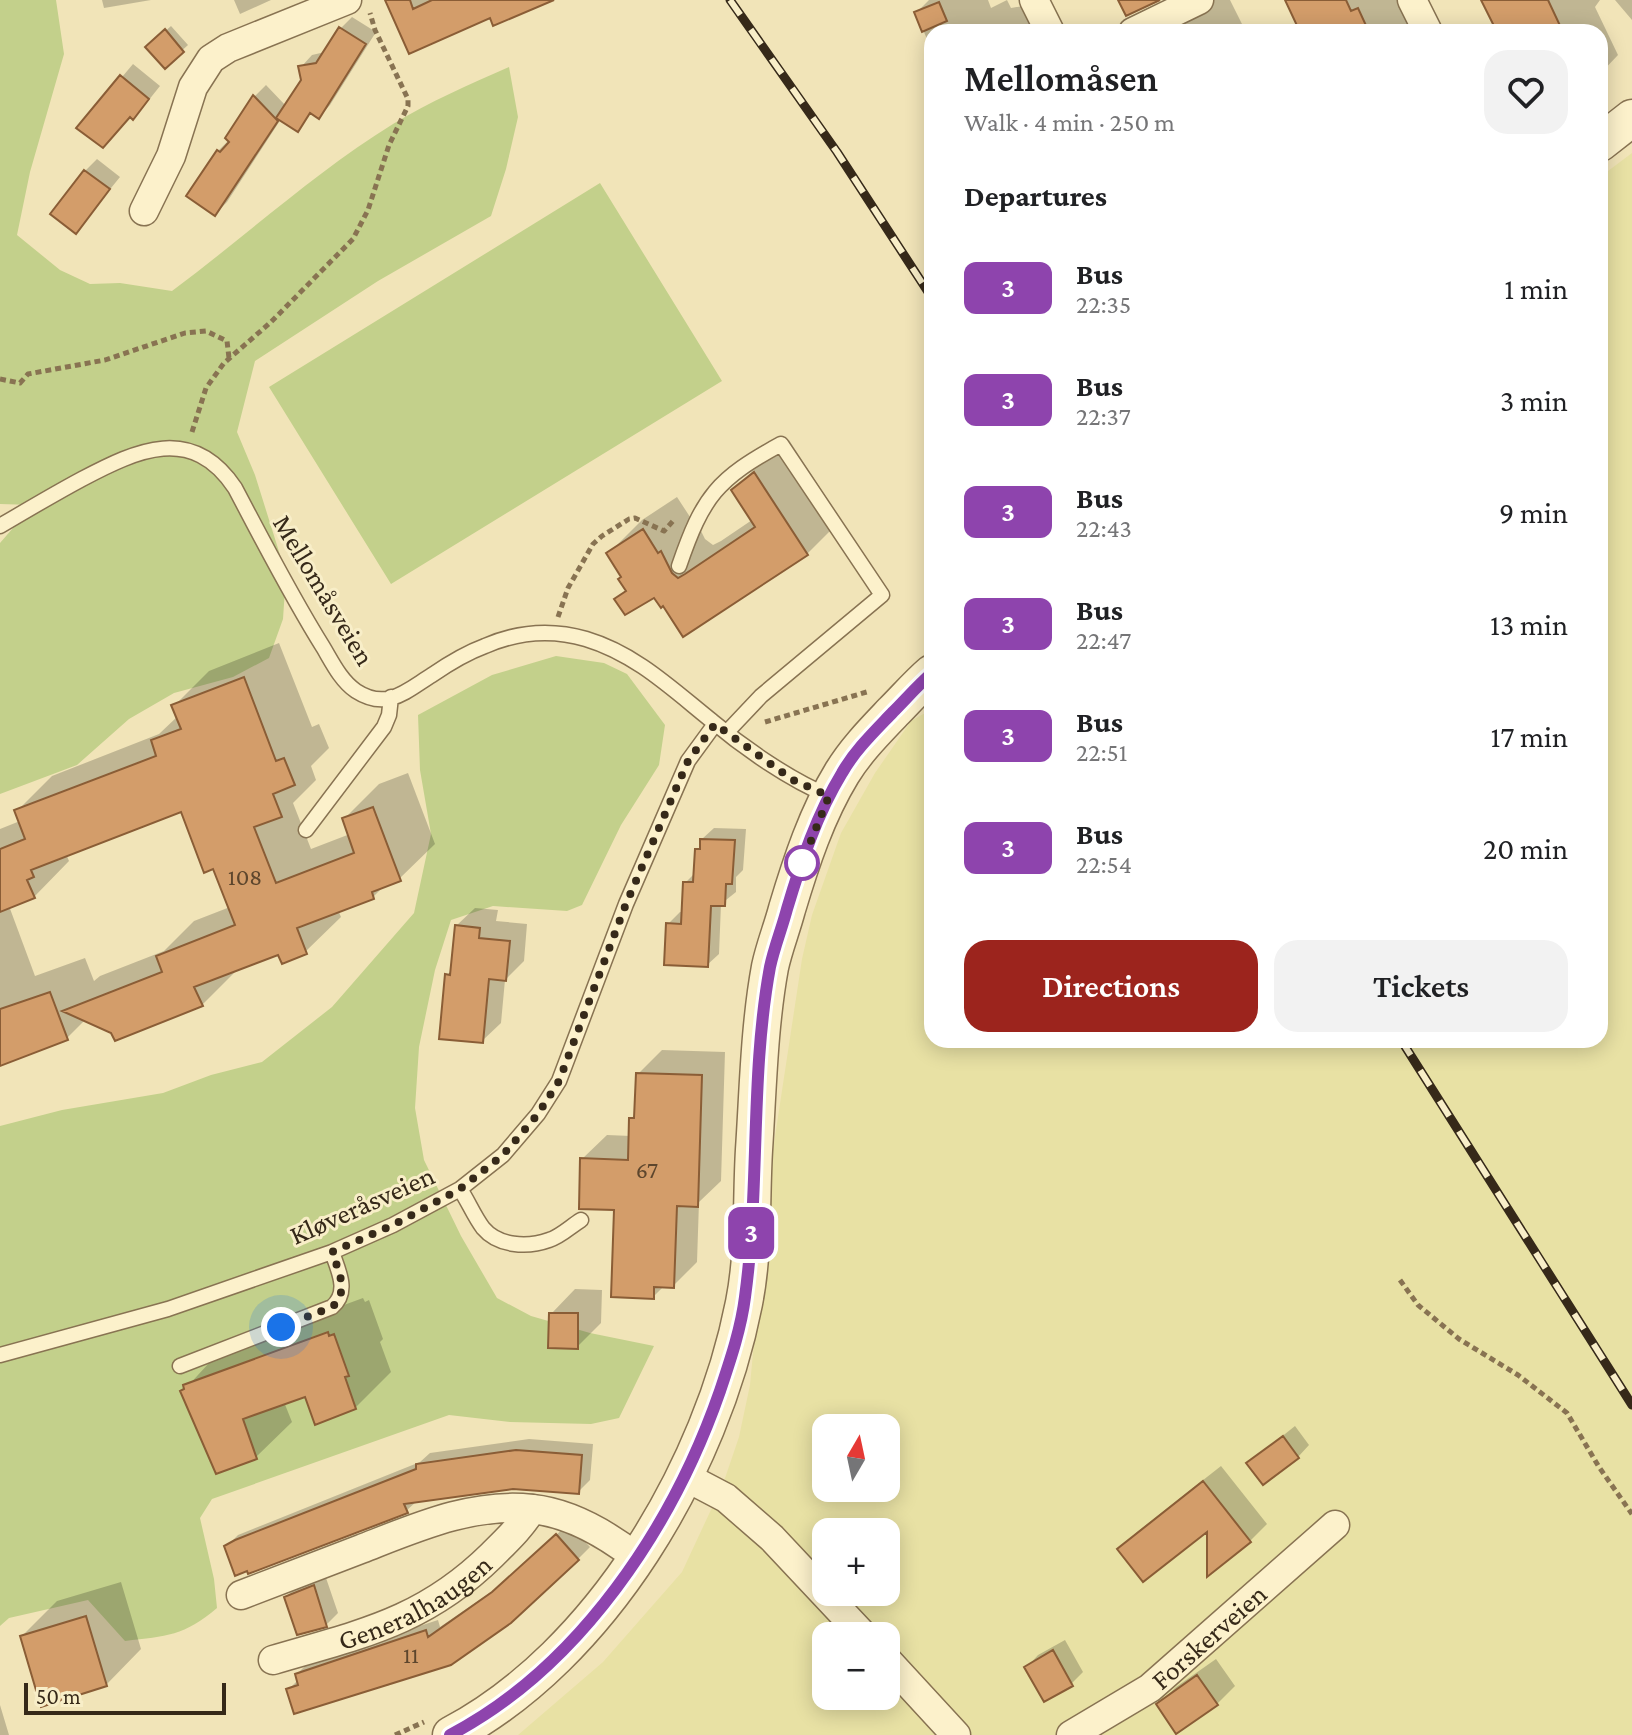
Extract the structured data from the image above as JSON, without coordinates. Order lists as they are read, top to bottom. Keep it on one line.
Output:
{"streets":{"street":["Generalhaugen","Forskerveien"],"lane":["Mellomåsveien","Kløveråsveien"]},"crossings":[["Mellomåsveien","Kløveråsveien"]],"lines":["bus line 3"],"house_numbers":["108","67","11"],"scale_bar":"50 m","north":"top","page":{"on_map":"3","heading":[["Mellomåsen","Walk · 4 min · 250 m"],"Departures"],"list":[{"mark":"3","name":"Bus","note":"22:35","value":"1 min"},{"mark":"3","name":"Bus","note":"22:37","value":"3 min"},{"mark":"3","name":"Bus","note":"22:43","value":"9 min"},{"mark":"3","name":"Bus","note":"22:47","value":"13 min"},{"mark":"3","name":"Bus","note":"22:51","value":"17 min"},{"mark":"3","name":"Bus","note":"22:54","value":"20 min"}],"buttons":["Directions","Tickets"],"map_buttons":["+","−"],"scale":"50 m"}}
